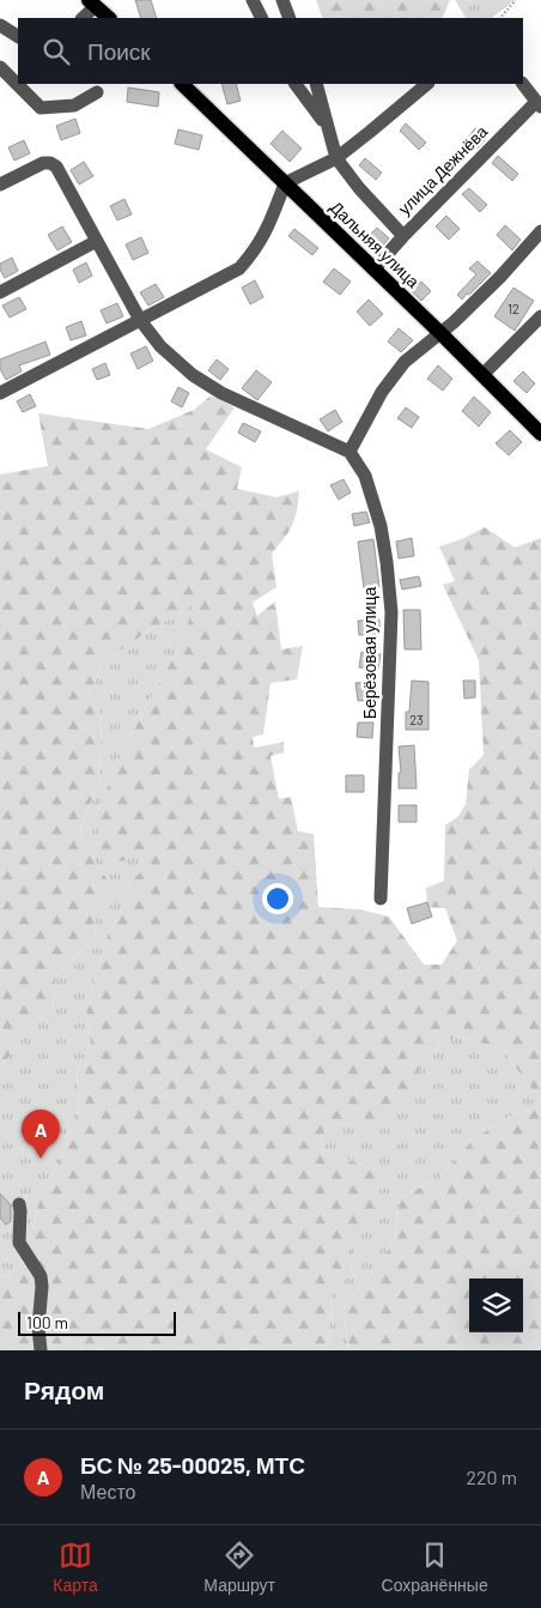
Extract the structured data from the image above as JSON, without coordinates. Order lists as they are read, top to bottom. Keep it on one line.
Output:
{"streets":{"main road":["Дальняя улица"],"street":["улица Дежнёва","Берёзовая улица"]},"crossings":[["улица Дежнёва","Дальняя улица"]],"house_numbers":["12","23"],"scale_bar":"100 m","page":{"search":"Поиск","pins":"A","scale":"100 m","heading":"Рядом","list":[{"mark":"A","name":"БС № 25-00025, МТС","note":"Место","value":"220 m"}],"nav":["Карта","Маршрут","Сохранённые"]}}
